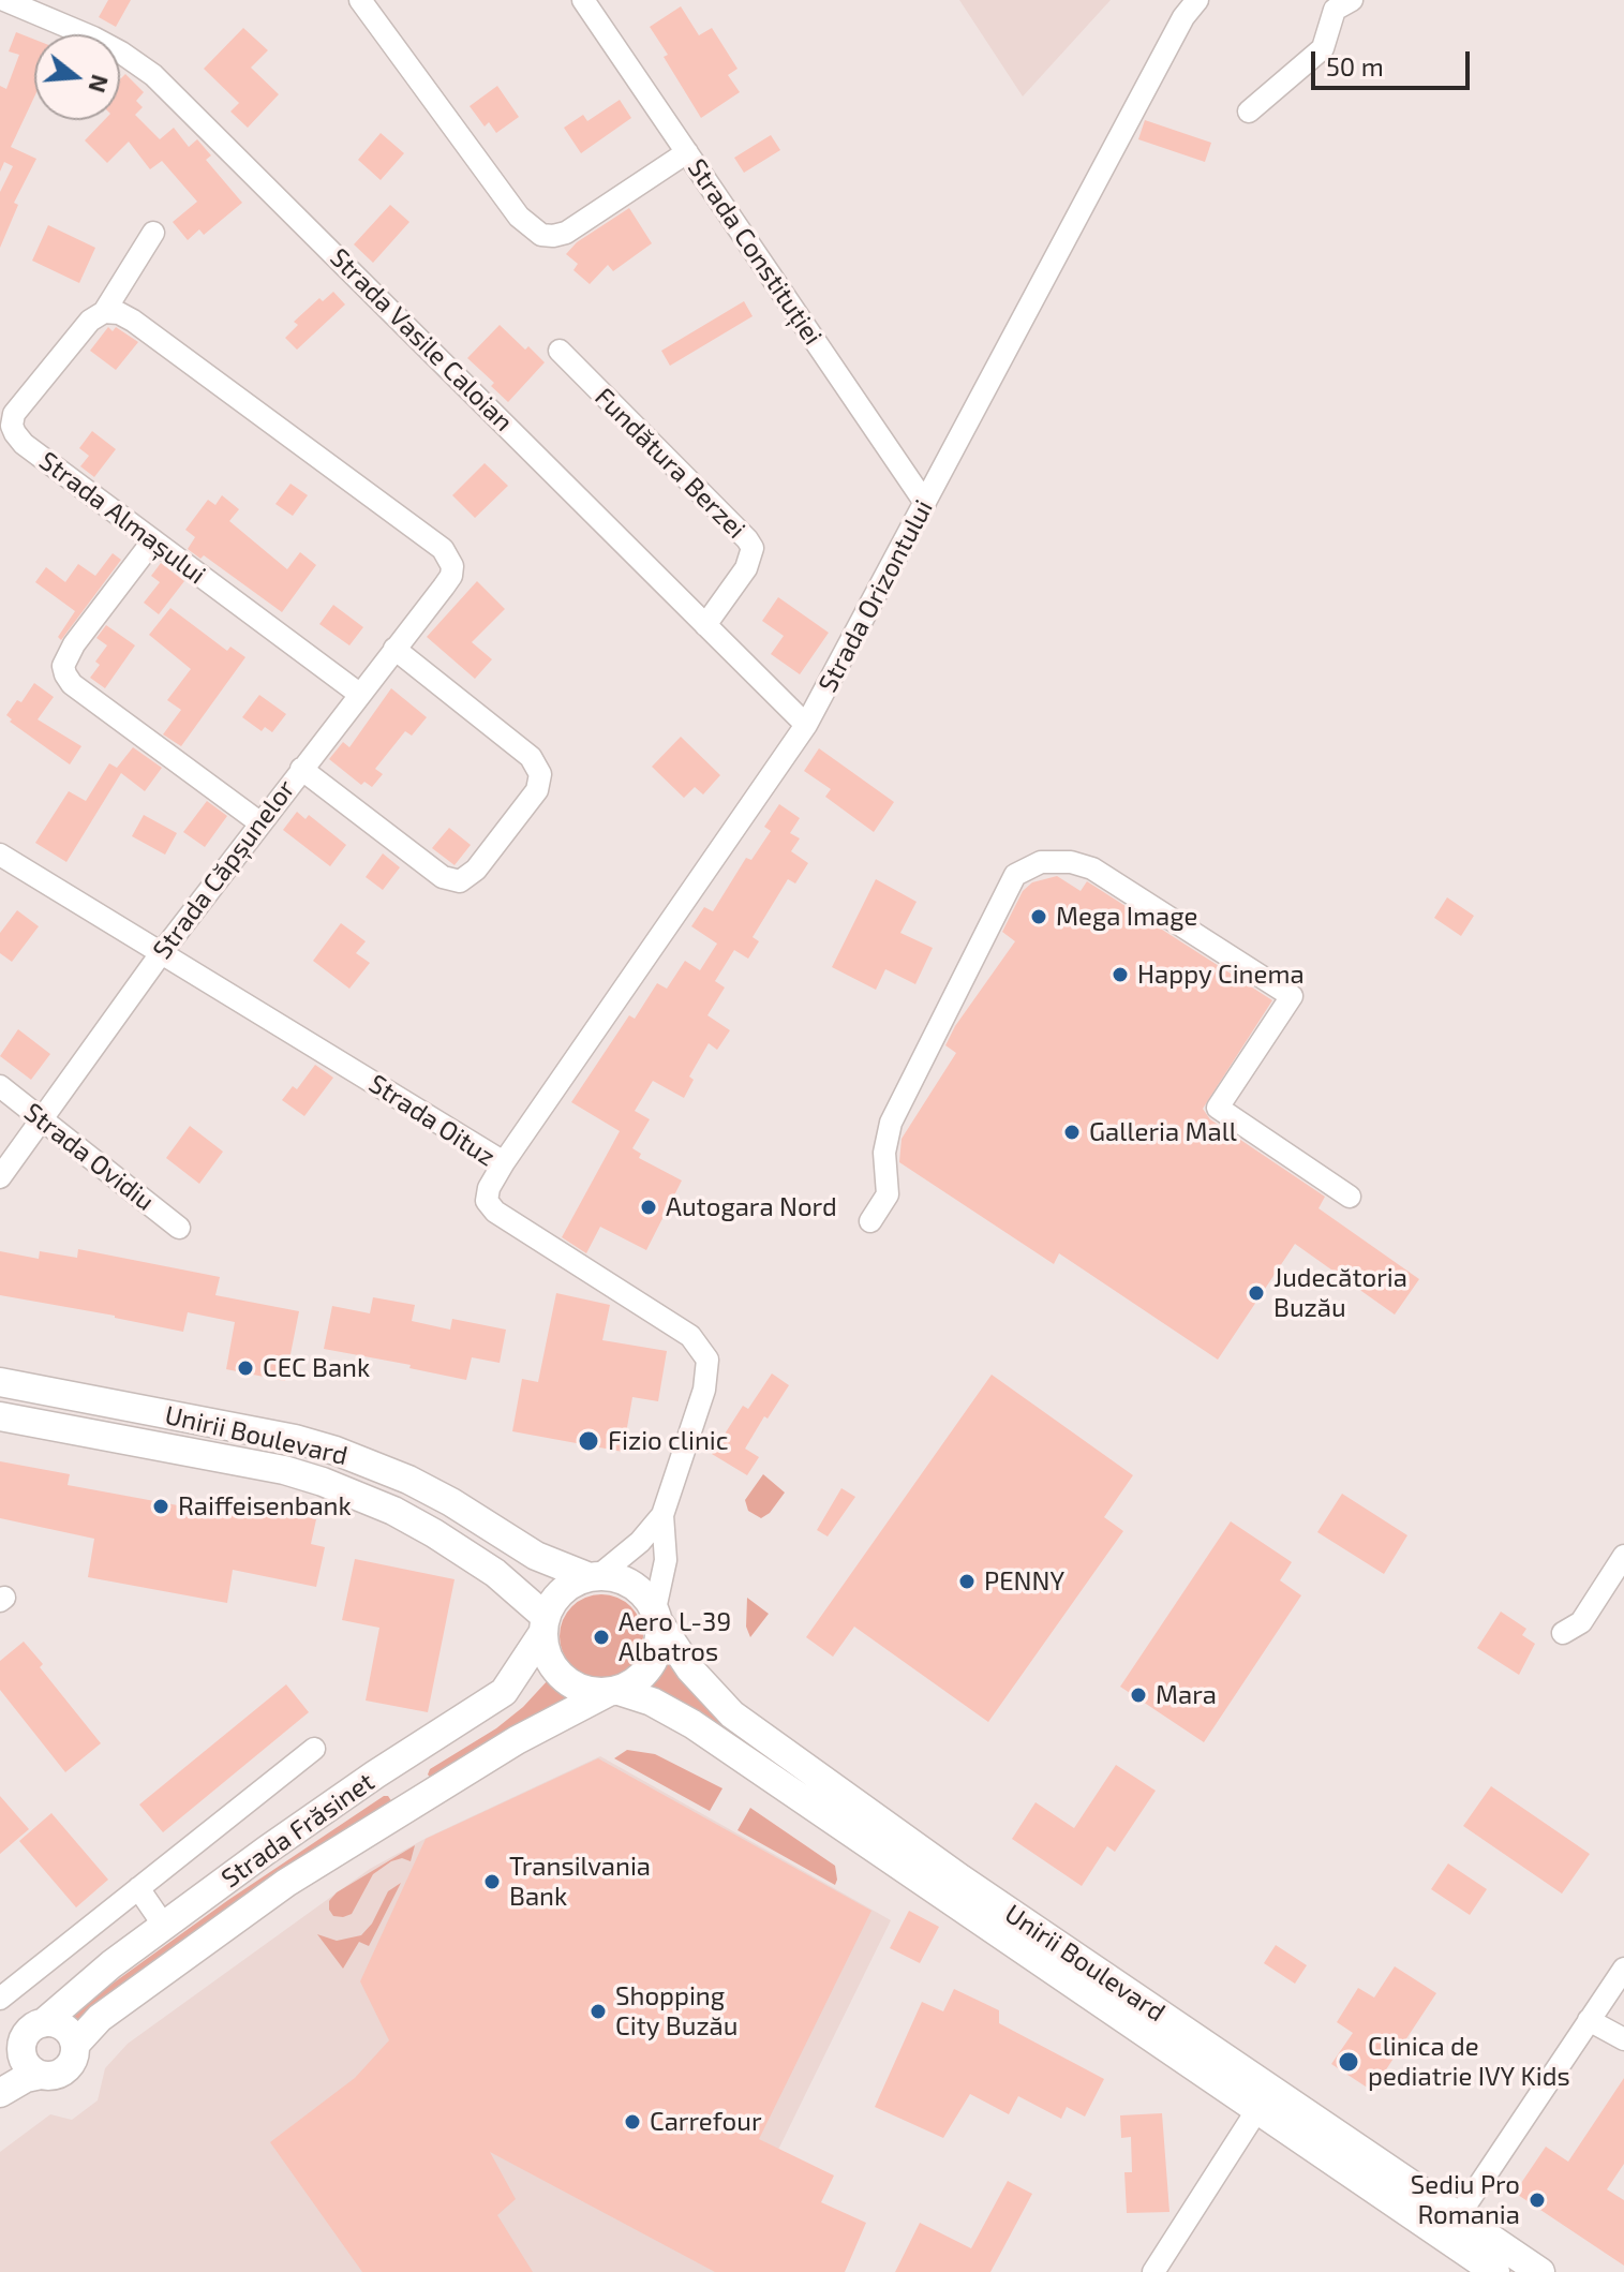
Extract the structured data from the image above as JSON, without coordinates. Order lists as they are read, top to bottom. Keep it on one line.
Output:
{"streets":{"main road":["Unirii Boulevard","Strada Frăsinet"],"street":["Strada Constituției","Strada Vasile Caloian","Fundătura Berzei","Strada Almașului","Strada Orizontului","Strada Căpșunelor","Strada Oituz","Strada Ovidiu"]},"crossings":[["Strada Constituției","Strada Orizontului"],["Strada Vasile Caloian","Fundătura Berzei"],["Strada Vasile Caloian","Strada Orizontului"],["Strada Almașului","Strada Căpșunelor"],["Strada Orizontului","Strada Oituz"],["Strada Căpșunelor","Strada Oituz"],["Strada Căpșunelor","Strada Ovidiu"],["Strada Oituz","Unirii Boulevard"],["Strada Oituz","Strada Frăsinet"],["Unirii Boulevard","Strada Frăsinet"]],"places":["Mega Image","Happy Cinema","Galleria Mall","Autogara Nord","Judecătoria Buzău","CEC Bank","Fizio clinic","Raiffeisenbank","PENNY","Aero L-39 Albatros","Mara","Transilvania Bank","Shopping City Buzău","Clinica de pediatrie IVY Kids","Carrefour","Sediu Pro Romania"],"scale_bar":"50 m","north":"right"}
